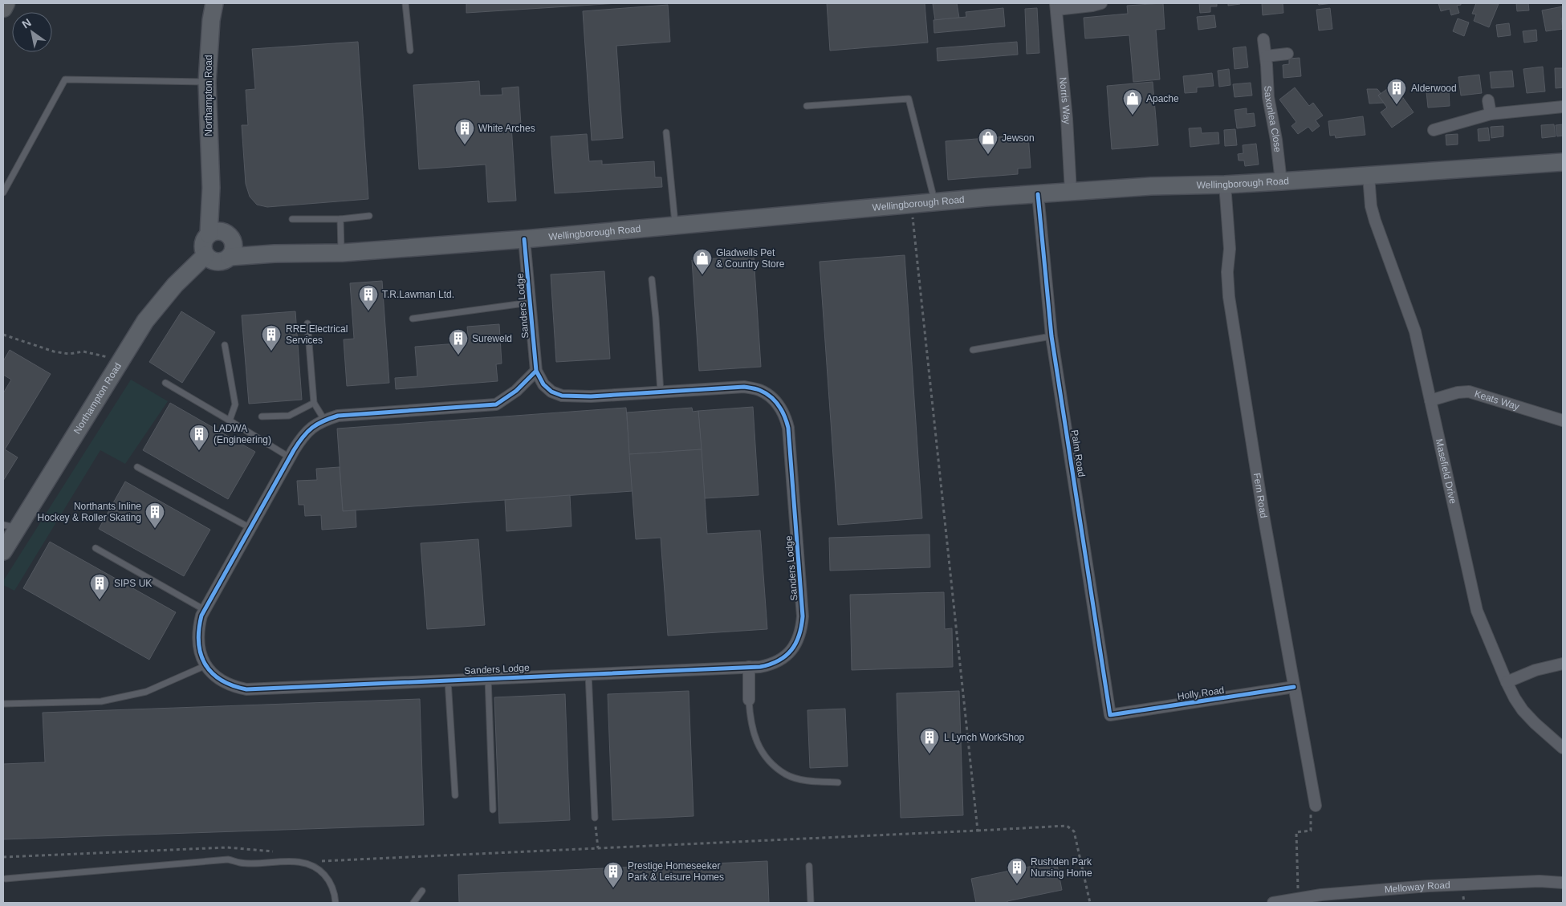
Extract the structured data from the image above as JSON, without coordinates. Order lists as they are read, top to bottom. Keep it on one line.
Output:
{"streets":{"main road":["Northampton Road","Wellingborough Road"],"street":["Norris Way","Saxonlea Close","Sanders Lodge","Keats Way","Palm Road","Masefield Drive","Fern Road","Holly Road","Melloway Road"]},"crossings":[["Northampton Road","Wellingborough Road"],["Norris Way","Wellingborough Road"],["Saxonlea Close","Wellingborough Road"],["Wellingborough Road","Sanders Lodge"],["Wellingborough Road","Palm Road"],["Wellingborough Road","Masefield Drive"],["Wellingborough Road","Fern Road"],["Keats Way","Masefield Drive"],["Palm Road","Holly Road"],["Fern Road","Holly Road"]],"places":{"building":["Alderwood","White Arches","T.R.Lawman Ltd.","RRE Electrical Services","Sureweld","LADWA (Engineering)","Northants Inline Hockey & Roller Skating","SIPS UK","L Lynch WorkShop","Rushden Park Nursing Home","Prestige Homeseeker Park & Leisure Homes"],"shop":["Apache","Jewson","Gladwells Pet & Country Store"]},"north":"top left"}
